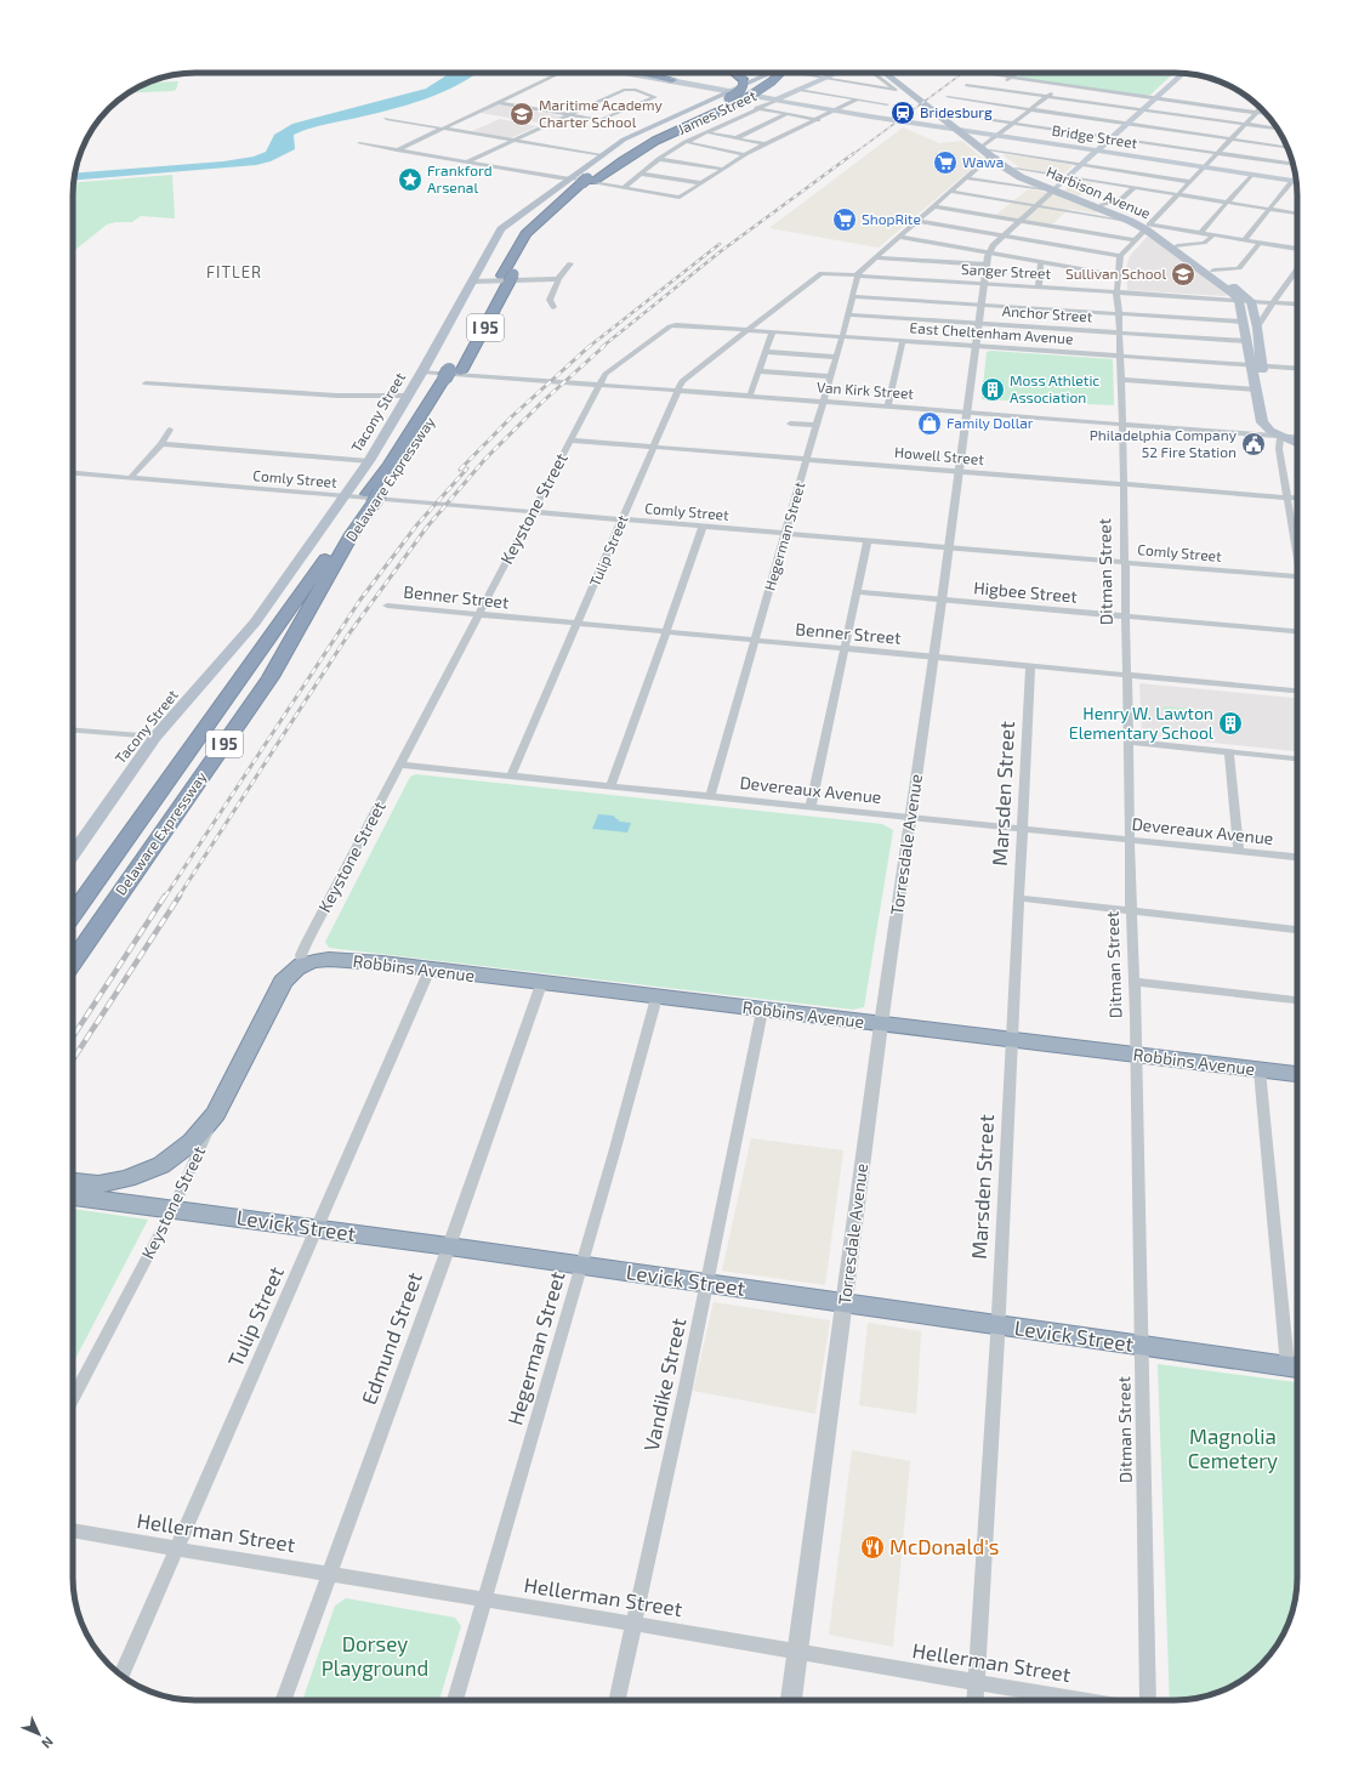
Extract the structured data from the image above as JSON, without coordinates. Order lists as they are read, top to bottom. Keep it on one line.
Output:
{"streets":{"highway":["I 95","Delaware Expressway","Keystone Street","Robbins Avenue","Levick Street"],"main road":["James Street","Bridge Street","Harbison Avenue","Tacony Street"],"street":["Sanger Street","Anchor Street","East Cheltenham Avenue","Van Kirk Street","Howell Street","Comly Street","Hegerman Street","Tulip Street","Ditman Street","Higbee Street","Benner Street","Devereaux Avenue","Marsden Street","Torresdale Avenue","Edmund Street","Vandike Street","Hellerman Street"]},"crossings":[["James Street","Bridge Street"],["Bridge Street","Harbison Avenue"],["Bridge Street","Tacony Street"],["Bridge Street","Delaware Expressway"],["Harbison Avenue","Sanger Street"],["Sanger Street","Hegerman Street"],["Sanger Street","Tulip Street"],["Sanger Street","Ditman Street"],["Sanger Street","Torresdale Avenue"],["Anchor Street","Hegerman Street"],["Anchor Street","Ditman Street"],["Anchor Street","Torresdale Avenue"],["East Cheltenham Avenue","Keystone Street"],["East Cheltenham Avenue","Hegerman Street"],["East Cheltenham Avenue","Tulip Street"],["East Cheltenham Avenue","Ditman Street"],["East Cheltenham Avenue","Torresdale Avenue"],["Van Kirk Street","Tacony Street"],["Van Kirk Street","Keystone Street"],["Van Kirk Street","Hegerman Street"],["Van Kirk Street","Tulip Street"],["Van Kirk Street","Ditman Street"],["Van Kirk Street","Torresdale Avenue"],["Tacony Street","Comly Street"],["Tacony Street","Delaware Expressway"],["Howell Street","Keystone Street"],["Howell Street","Hegerman Street"],["Howell Street","Tulip Street"],["Howell Street","Ditman Street"],["Howell Street","Torresdale Avenue"],["Comly Street","Keystone Street"],["Comly Street","Hegerman Street"],["Comly Street","Tulip Street"],["Comly Street","Ditman Street"],["Comly Street","Torresdale Avenue"],["Keystone Street","Benner Street"],["Keystone Street","Devereaux Avenue"],["Keystone Street","Robbins Avenue"],["Keystone Street","Levick Street"],["Hegerman Street","Benner Street"],["Hegerman Street","Devereaux Avenue"],["Hegerman Street","Robbins Avenue"],["Hegerman Street","Levick Street"],["Hegerman Street","Hellerman Street"],["Tulip Street","Benner Street"],["Tulip Street","Devereaux Avenue"],["Tulip Street","Robbins Avenue"],["Tulip Street","Levick Street"],["Tulip Street","Hellerman Street"],["Ditman Street","Higbee Street"],["Ditman Street","Benner Street"],["Ditman Street","Devereaux Avenue"],["Ditman Street","Robbins Avenue"],["Ditman Street","Levick Street"],["Higbee Street","Torresdale Avenue"],["Benner Street","Marsden Street"],["Benner Street","Torresdale Avenue"],["Devereaux Avenue","Marsden Street"],["Devereaux Avenue","Torresdale Avenue"],["Marsden Street","Robbins Avenue"],["Marsden Street","Levick Street"],["Marsden Street","Hellerman Street"],["Torresdale Avenue","Robbins Avenue"],["Torresdale Avenue","Levick Street"],["Torresdale Avenue","Hellerman Street"],["Robbins Avenue","Edmund Street"],["Robbins Avenue","Vandike Street"],["Levick Street","Edmund Street"],["Levick Street","Vandike Street"],["Edmund Street","Hellerman Street"],["Vandike Street","Hellerman Street"]],"districts":["FITLER"],"parks":["Magnolia Cemetery","Dorsey Playground"],"places":{"station":["Bridesburg"],"school or university":["Maritime Academy Charter School","Sullivan School"],"supermarket":["Wawa","ShopRite"],"place":["Frankford Arsenal"],"building":["Moss Athletic Association","Henry W. Lawton Elementary School"],"shop":["Family Dollar"],"public building":["Philadelphia Company 52 Fire Station"],"restaurant":["McDonald's"]},"north":"bottom right"}
